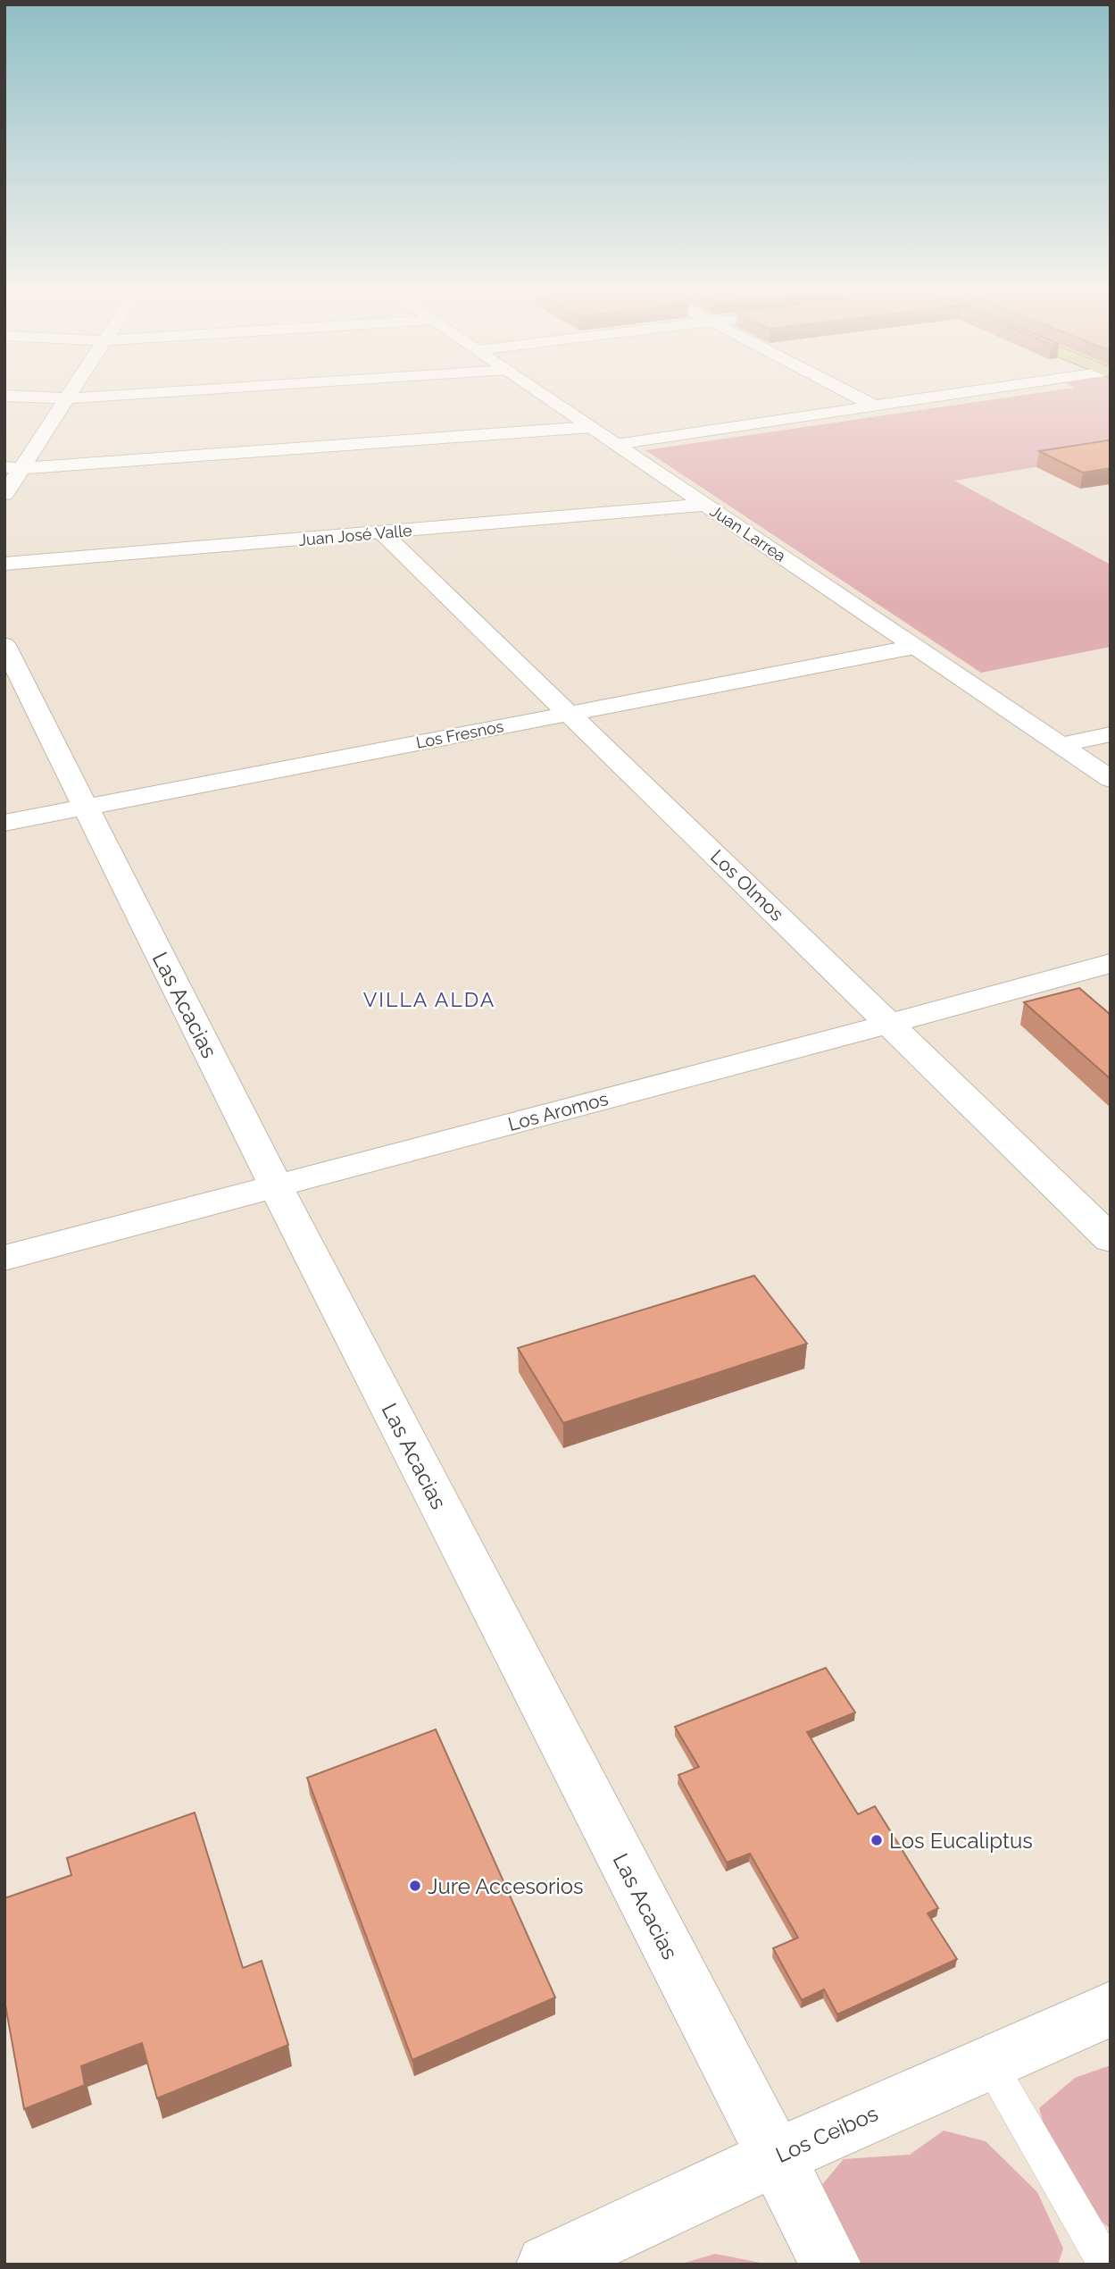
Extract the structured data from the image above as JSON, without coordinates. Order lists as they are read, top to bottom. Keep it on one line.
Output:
{"streets":{"street":["Juan Larrea","Juan José Valle","Los Fresnos","Los Olmos","Las Acacias","Los Aromos","Los Ceibos"]},"crossings":[["Juan Larrea","Juan José Valle"],["Juan Larrea","Los Fresnos"],["Juan José Valle","Los Olmos"],["Los Fresnos","Los Olmos"],["Los Fresnos","Las Acacias"],["Los Olmos","Los Aromos"],["Las Acacias","Los Aromos"],["Las Acacias","Los Ceibos"]],"districts":["VILLA ALDA"],"places":["Los Eucaliptus","Jure Accesorios"]}
